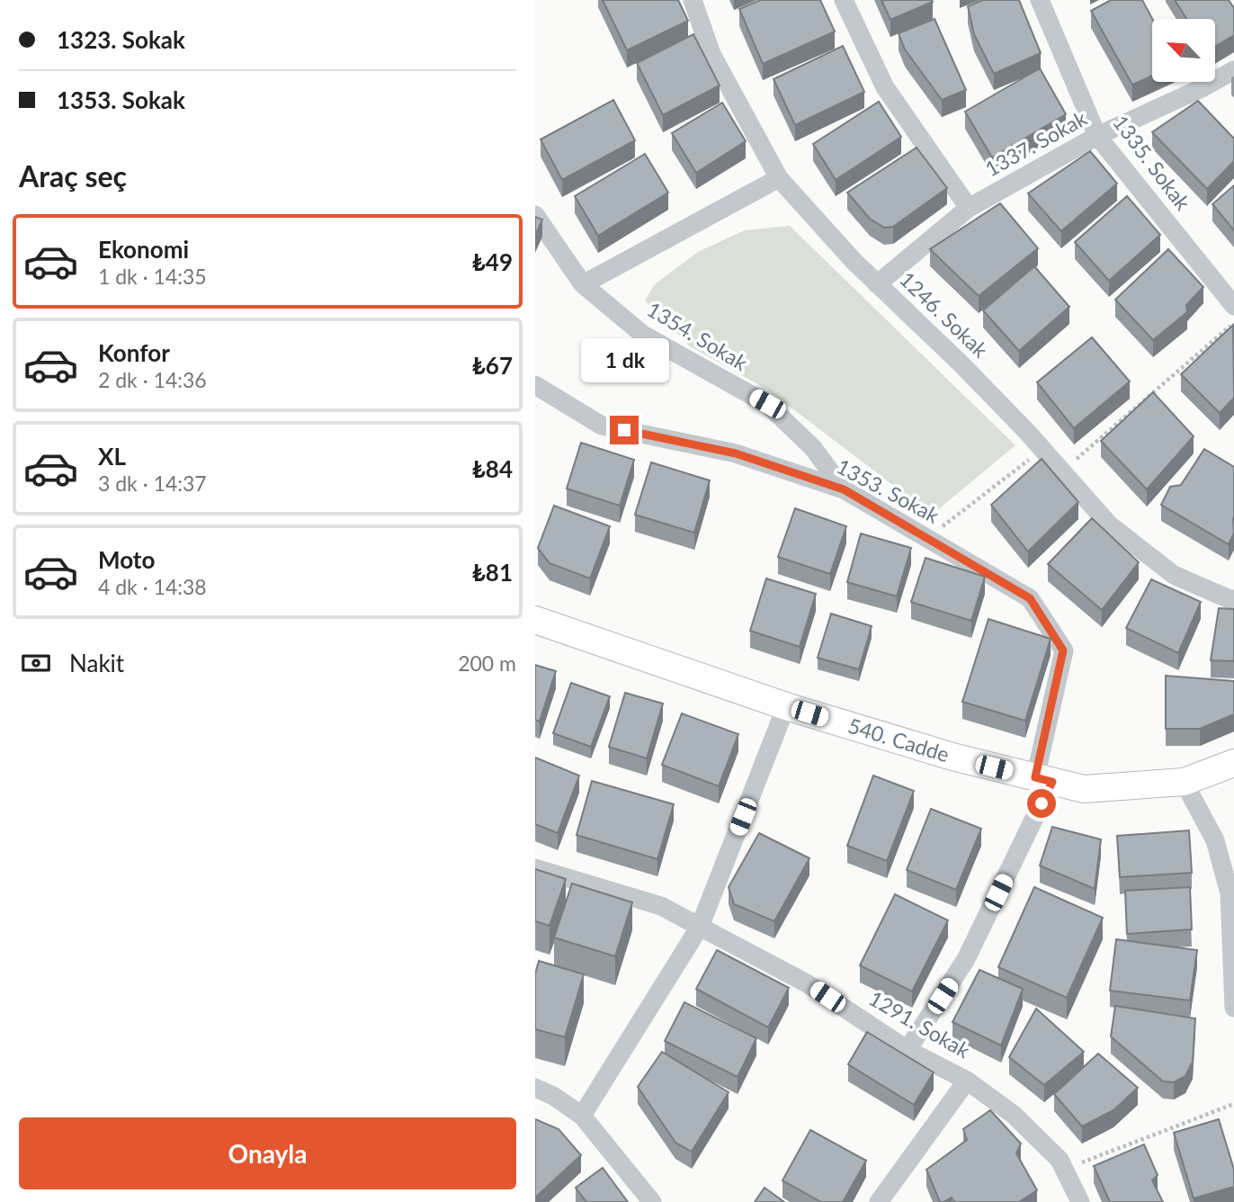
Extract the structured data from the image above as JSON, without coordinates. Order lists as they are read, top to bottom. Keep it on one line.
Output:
{"streets":{"street":["1337. Sokak","1335. Sokak","1246. Sokak","1354. Sokak","1353. Sokak","540. Cadde","1291. Sokak"]},"crossings":[["1337. Sokak","1335. Sokak"],["1337. Sokak","1246. Sokak"],["1354. Sokak","1353. Sokak"],["1353. Sokak","540. Cadde"],["1353. Sokak","1291. Sokak"]],"north":"top left","page":{"banner":["1323. Sokak","1353. Sokak"],"heading":"Araç seç","list":[{"name":"Ekonomi","note":"1 dk · 14:35","value":"₺49"},{"name":"Konfor","note":"2 dk · 14:36","value":"₺67"},{"name":"XL","note":"3 dk · 14:37","value":"₺84"},{"name":"Moto","note":"4 dk · 14:38","value":"₺81"}],"bubble":"1 dk","pay":["Nakit","200 m"],"buttons":"Onayla"}}
